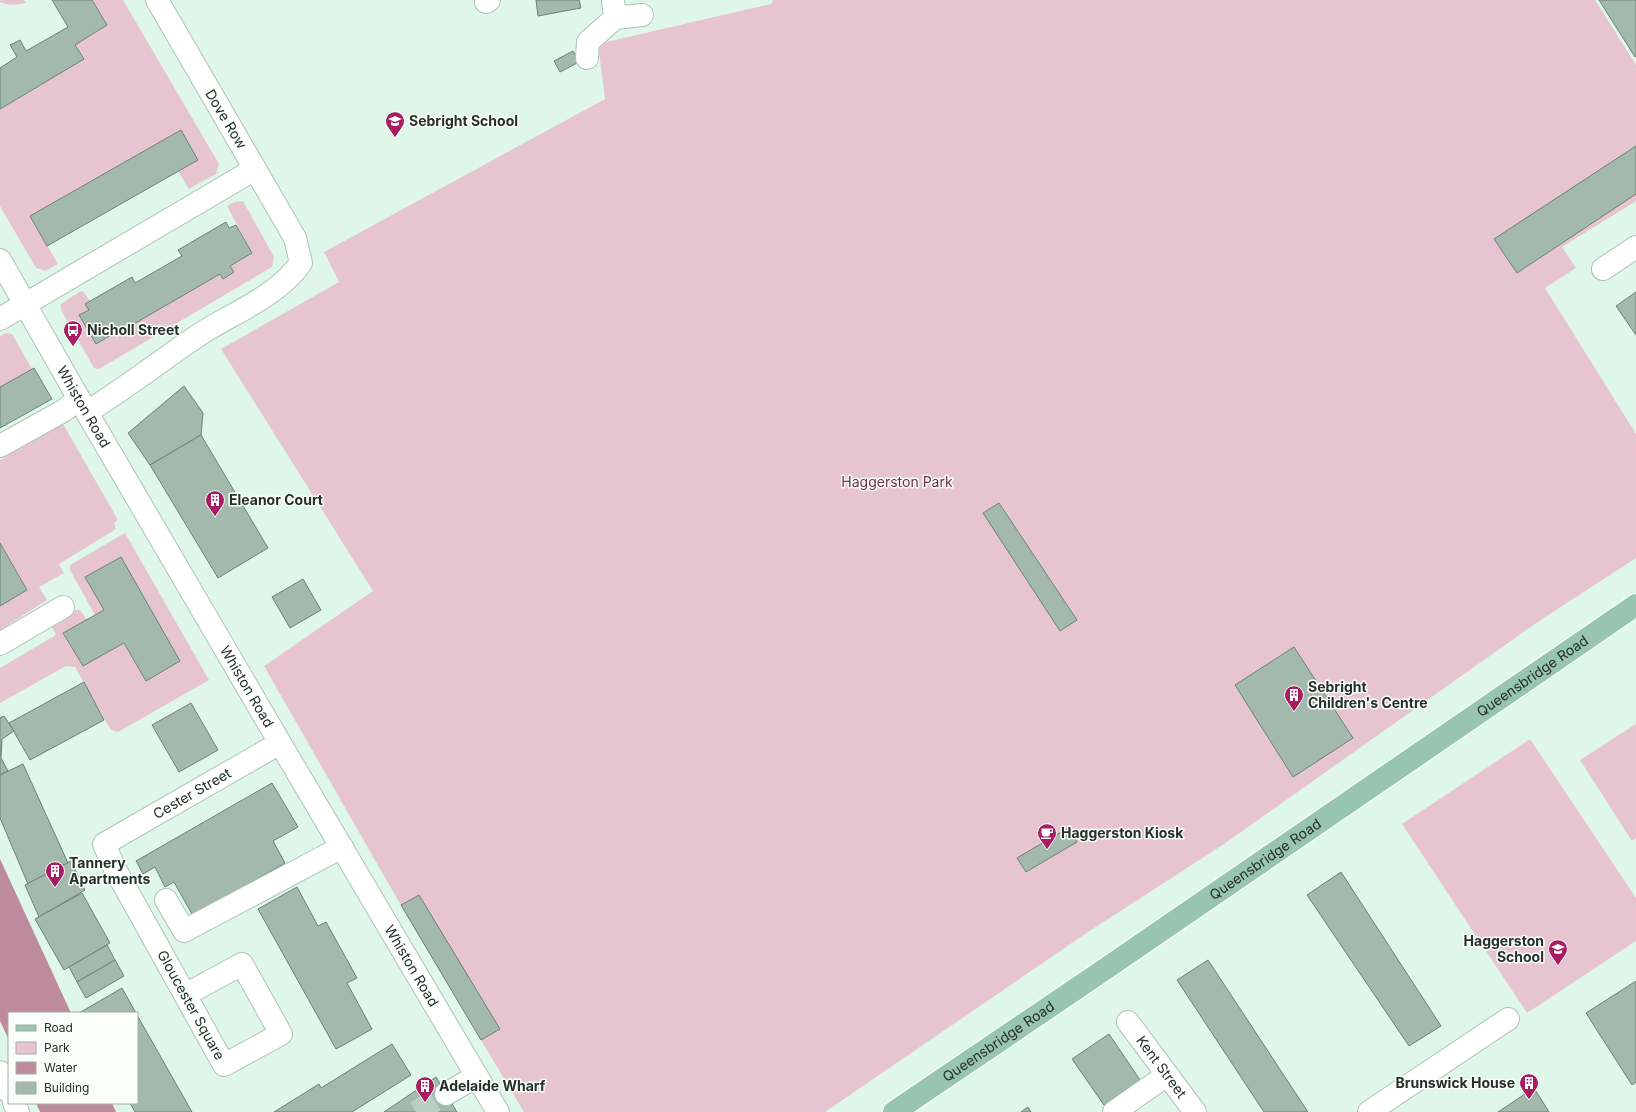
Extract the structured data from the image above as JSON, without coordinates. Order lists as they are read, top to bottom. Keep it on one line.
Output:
{"streets":{"main road":["Queensbridge Road"],"street":["Dove Row","Whiston Road","Cester Street","Gloucester Square","Kent Street"]},"crossings":[["Dove Row","Whiston Road"],["Whiston Road","Cester Street"],["Cester Street","Gloucester Square"]],"parks":["Haggerston Park"],"places":{"school or university":["Sebright School","Haggerston School"],"bus stop":["Nicholl Street"],"building":["Eleanor Court","Sebright Children's Centre","Tannery Apartments","Brunswick House","Adelaide Wharf"],"cafe":["Haggerston Kiosk"]},"legend":["Road","Park","Water","Building"]}
